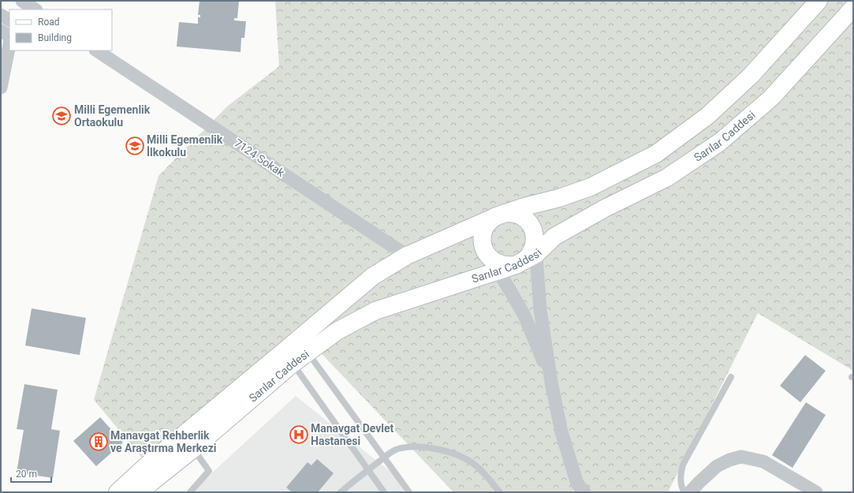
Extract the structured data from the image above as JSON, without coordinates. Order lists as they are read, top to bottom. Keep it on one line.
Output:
{"streets":{"street":["Sarılar Caddesi","7124 Sokak"]},"crossings":[["Sarılar Caddesi","7124 Sokak"]],"places":{"school or university":["Milli Egemenlik Ortaokulu","Milli Egemenlik İlkokulu"],"hospital":["Manavgat Devlet Hastanesi"],"building":["Manavgat Rehberlik ve Araştırma Merkezi"]},"legend":["Road","Building"],"scale_bar":"20 m"}
